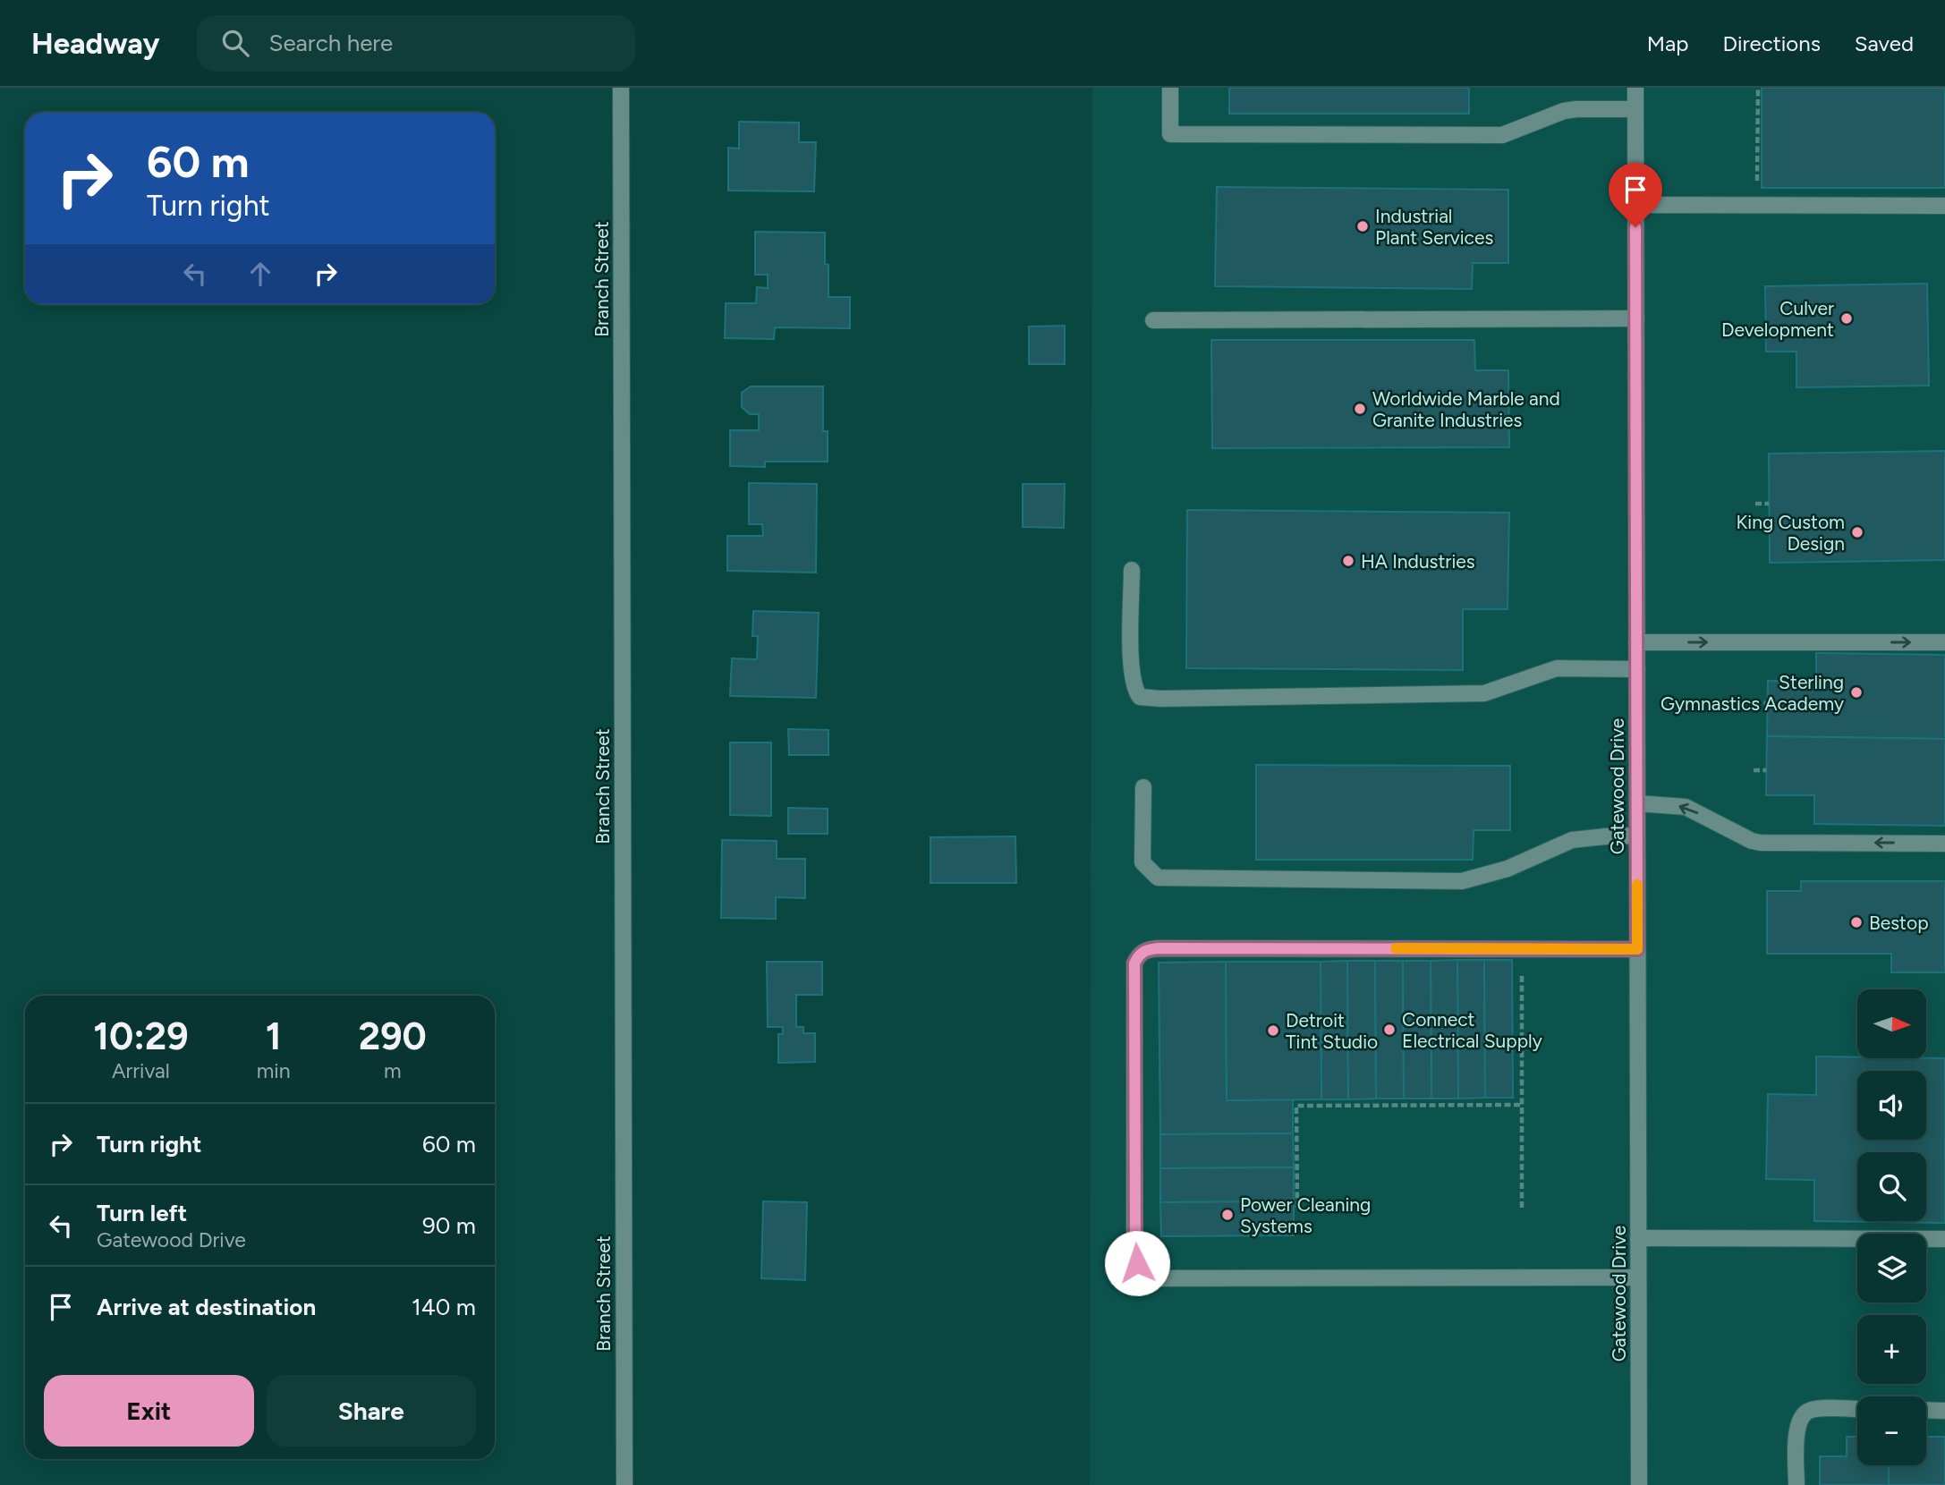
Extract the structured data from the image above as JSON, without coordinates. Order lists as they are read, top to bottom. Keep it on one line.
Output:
{"streets":{"street":["Branch Street","Gatewood Drive"]},"places":["Industrial Plant Services","Culver Development","Worldwide Marble and Granite Industries","King Custom Design","HA Industries","Sterling Gymnastics Academy","Bestop","Connect Electrical Supply","Detroit Tint Studio","Power Cleaning Systems"],"north":"right","page":{"header":"Headway","search":"Search here","nav":["Map","Directions","Saved"],"turn":["60 m","Turn right"],"map_buttons":["+","−"],"eta":["10:29","Arrival","1","min","290","m"],"list":[{"name":"Turn right","value":"60 m"},{"name":"Turn left","note":"Gatewood Drive","value":"90 m"},{"name":"Arrive at destination","value":"140 m"}],"buttons":["Exit","Share"]}}
